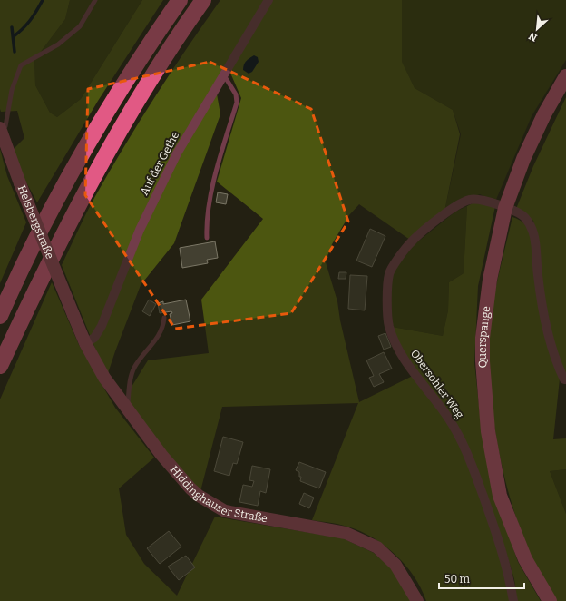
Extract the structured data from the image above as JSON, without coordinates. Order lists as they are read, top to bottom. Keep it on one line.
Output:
{"streets":{"main road":["Querspange"],"street":["Auf der Gethe","Helsbergstraße","Obersohler Weg","Hiddinghauser Straße"]},"crossings":[["Auf der Gethe","Hiddinghauser Straße"],["Helsbergstraße","Hiddinghauser Straße"],["Querspange","Obersohler Weg"]],"scale_bar":"50 m","north":"bottom left"}
